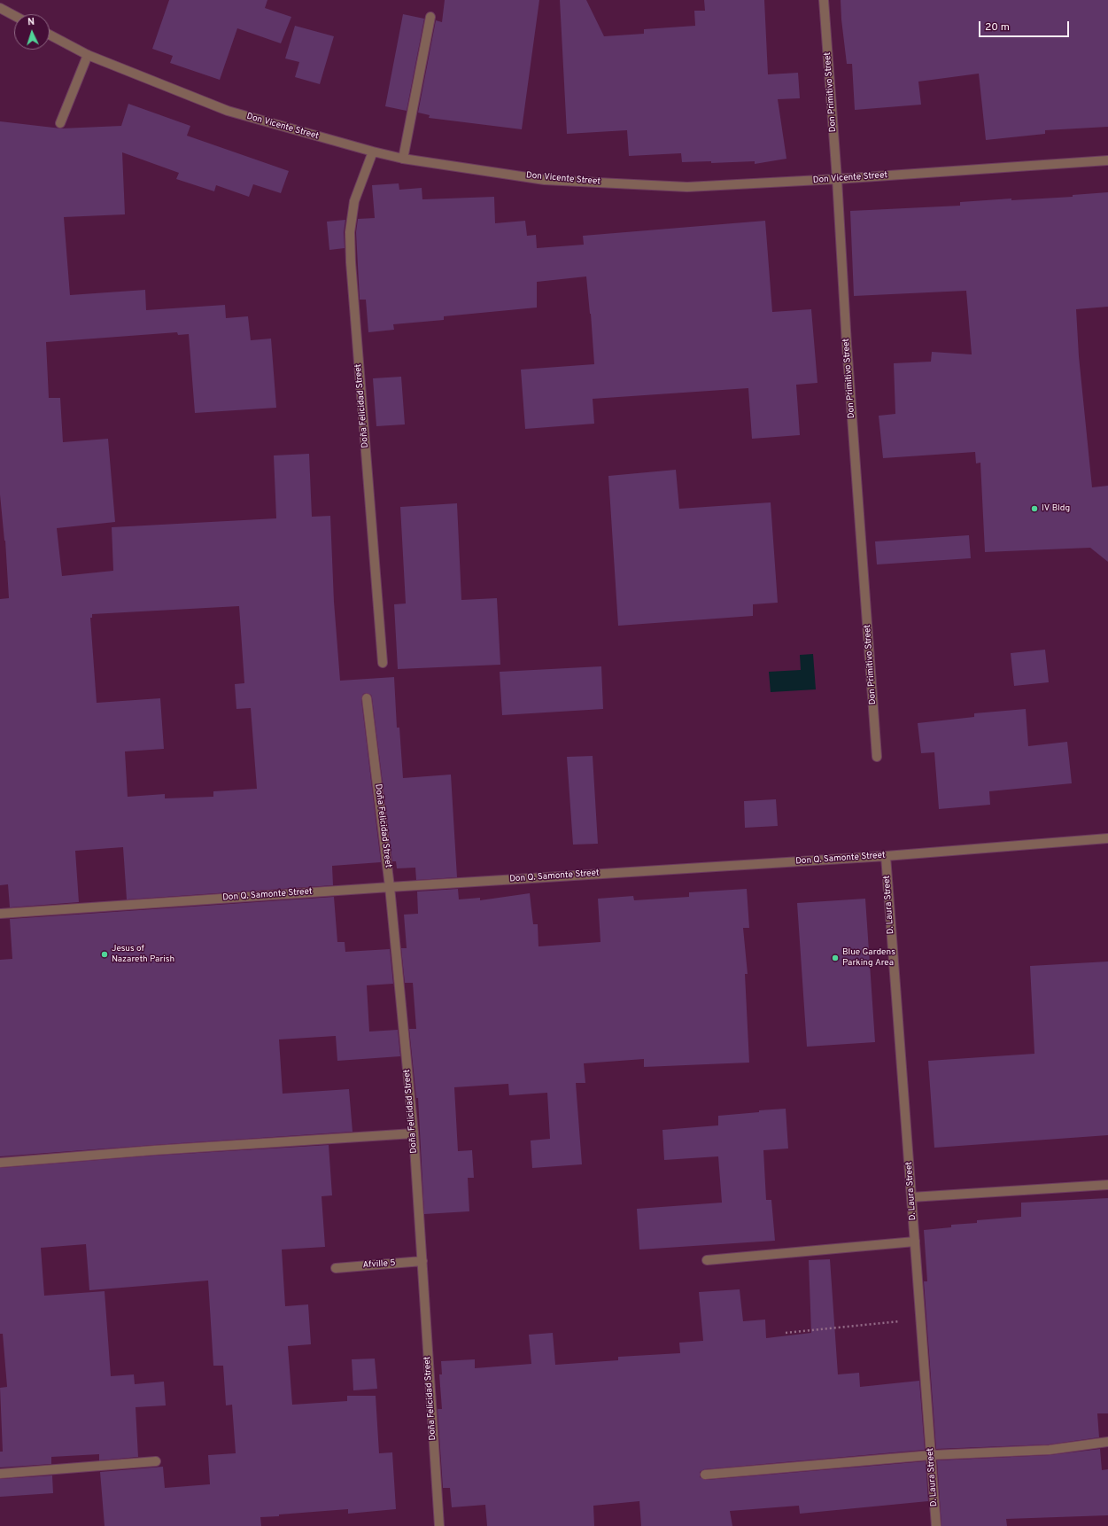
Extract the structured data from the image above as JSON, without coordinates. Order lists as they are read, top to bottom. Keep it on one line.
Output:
{"streets":{"street":["Don Primitivo Street","Don Vicente Street","Doña Felicidad Street","Don Q. Samonte Street","D. Laura Street","Afville 5"]},"crossings":[["Don Primitivo Street","Don Vicente Street"],["Don Vicente Street","Doña Felicidad Street"],["Doña Felicidad Street","Don Q. Samonte Street"],["Doña Felicidad Street","Afville 5"],["Don Q. Samonte Street","D. Laura Street"]],"places":["IV Bldg","Jesus of Nazareth Parish","Blue Gardens Parking Area"],"scale_bar":"20 m","north":"top"}
